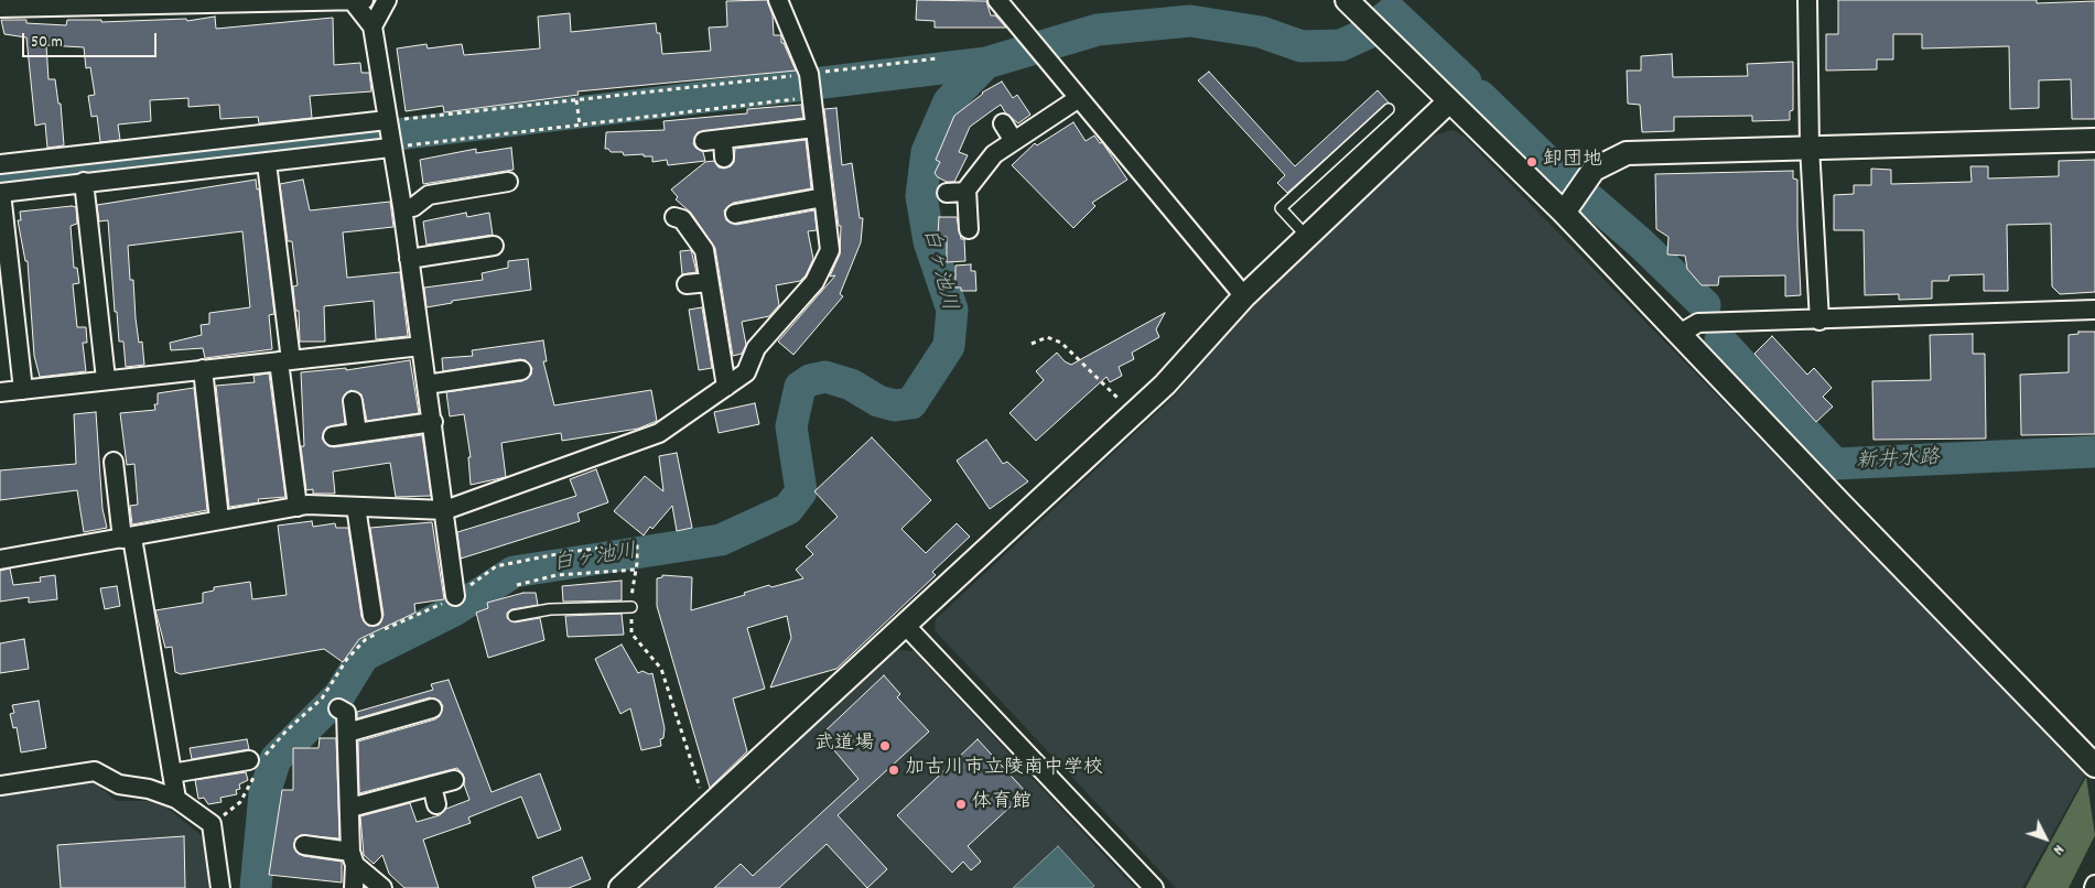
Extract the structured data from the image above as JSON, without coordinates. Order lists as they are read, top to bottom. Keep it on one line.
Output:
{"water":["白ヶ池川","新井水路"],"places":["卸団地","武道場","加古川市立陵南中学校","体育館"],"scale_bar":"50 m","north":"bottom right"}
